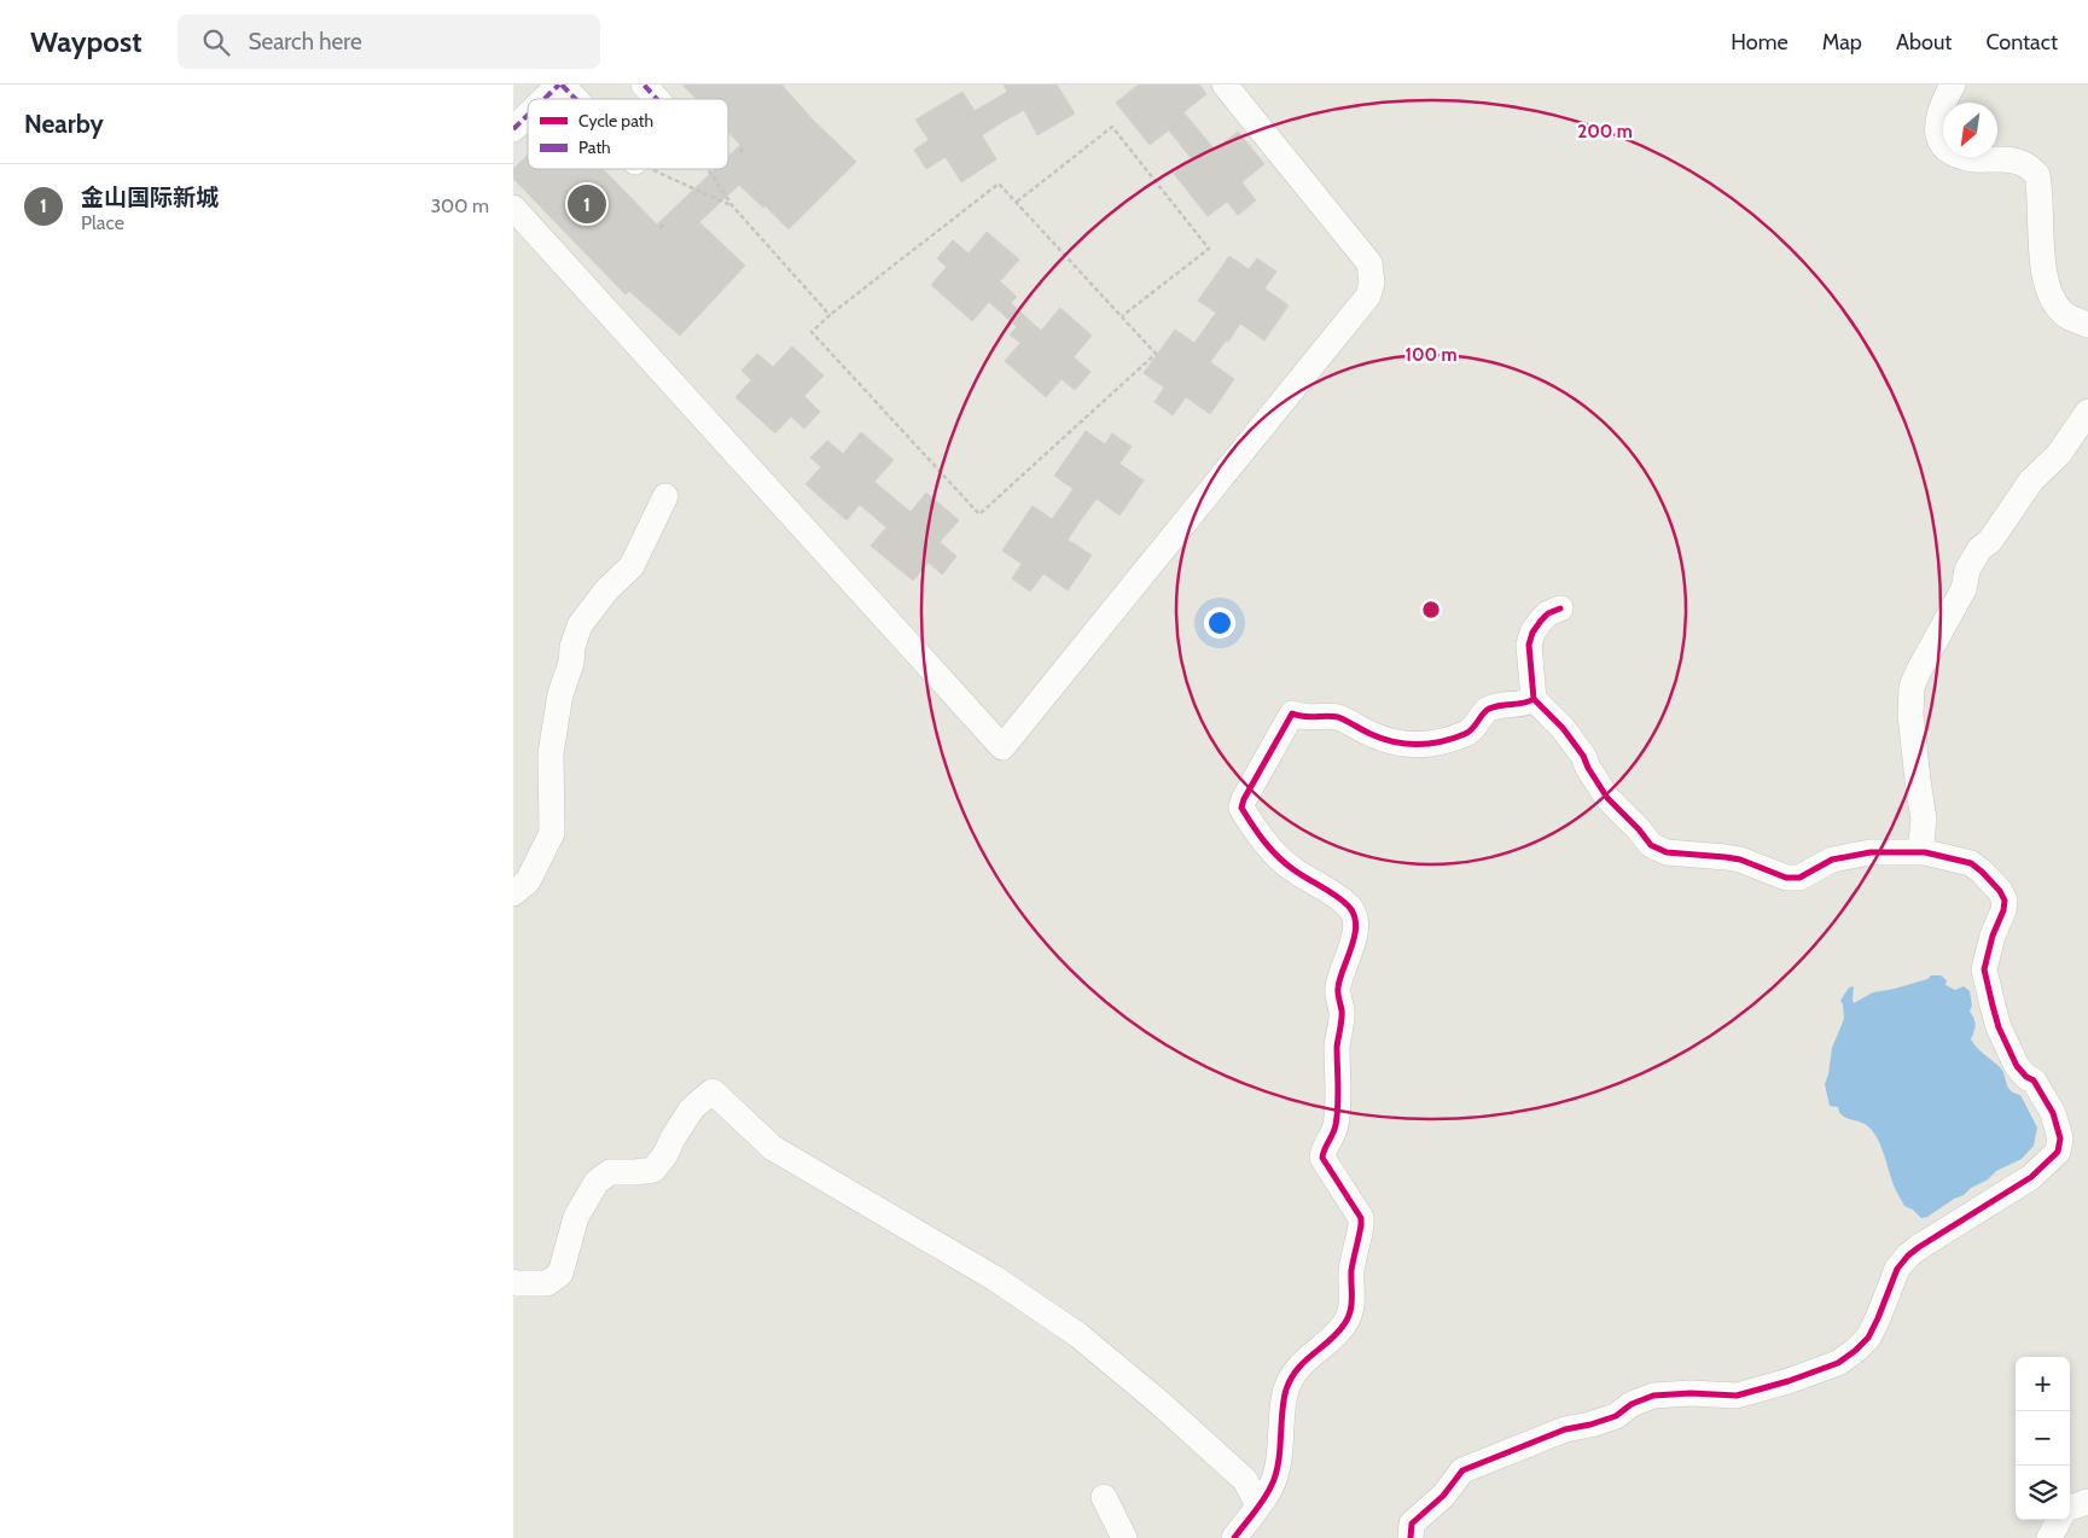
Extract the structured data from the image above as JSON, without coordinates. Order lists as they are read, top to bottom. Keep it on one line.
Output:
{"legend":["Cycle path","Path"],"north":"bottom left","page":{"header":"Waypost","search":"Search here","nav":["Home","Map","About","Contact"],"heading":"Nearby","list":[{"mark":"1","name":"金山国际新城","note":"Place","value":"300 m"}],"pins":"1","map_buttons":["+","−"]},"rings":["200 m","100 m"]}
